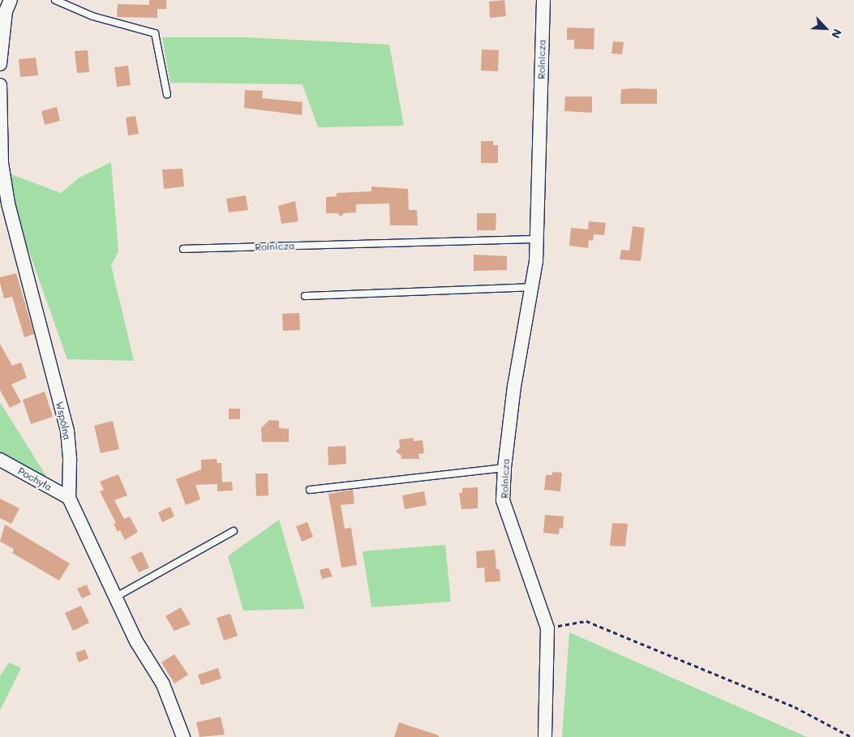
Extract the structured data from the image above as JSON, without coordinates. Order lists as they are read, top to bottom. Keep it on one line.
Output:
{"streets":{"street":["Rolnicza","Wspólna","Pochyła"]},"crossings":[["Wspólna","Pochyła"]],"north":"bottom right"}
